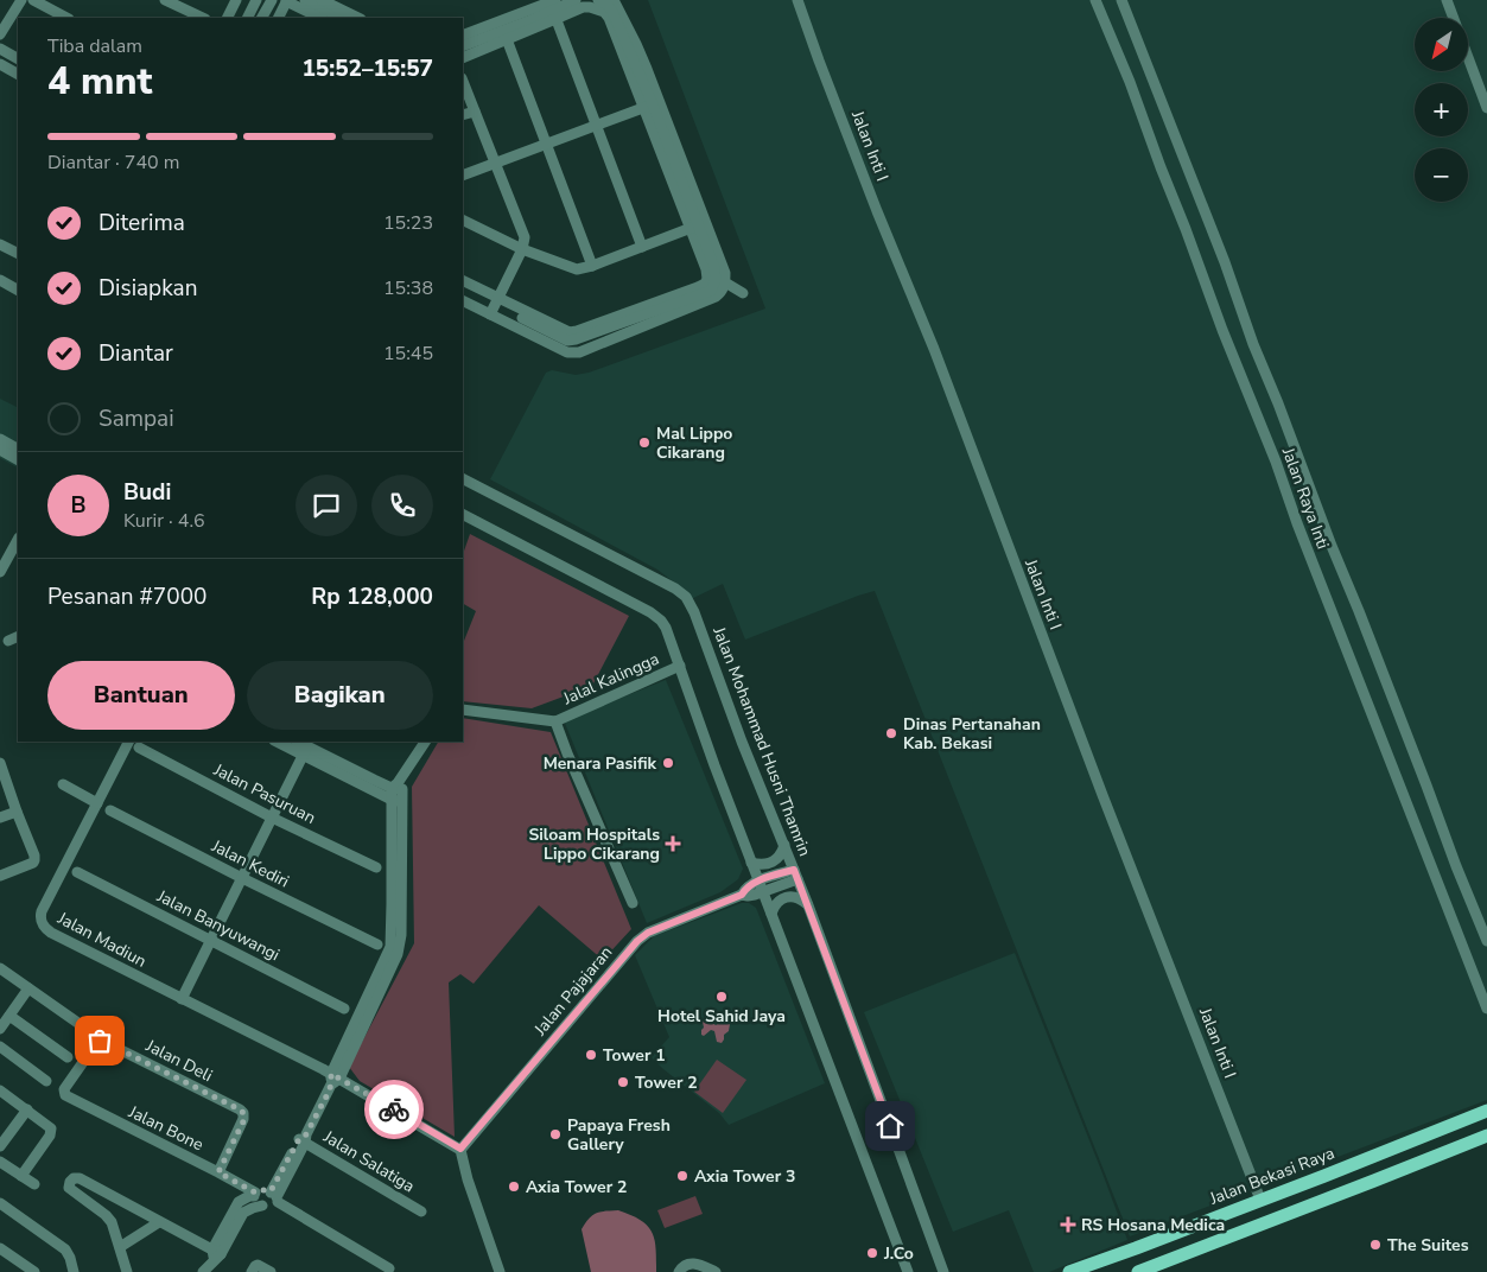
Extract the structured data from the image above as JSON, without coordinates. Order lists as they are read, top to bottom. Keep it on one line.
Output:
{"streets":{"main road":["Jalan Bekasi Raya"],"street":["Jalan Inti I","Jalan Raya Inti","Jalal Kalingga","Jalan Mohammad Husni Thamrin","Jalan Pasuruan","Jalan Kediri","Jalan Banyuwangi","Jalan Madiun","Jalan Pajajaran","Jalan Deli","Jalan Bone","Jalan Salatiga"]},"crossings":[["Jalan Inti I","Jalan Bekasi Raya"],["Jalan Mohammad Husni Thamrin","Jalan Pajajaran"],["Jalan Madiun","Jalan Pajajaran"],["Jalan Deli","Jalan Bone"]],"places":{"other":["Mal Lippo Cikarang","Dinas Pertanahan Kab. Bekasi","Menara Pasifik","Hotel Sahid Jaya","Tower 1","Tower 2","Papaya Fresh Gallery","Axia Tower 3","Axia Tower 2","The Suites","J.Co"],"health":["Siloam Hospitals Lippo Cikarang","RS Hosana Medica"]},"north":"bottom left","page":{"map_buttons":["+","−"],"heading":["4 mnt","Tiba dalam","15:52–15:57"],"panel":["Budi","Kurir · 4.6","Pesanan #7000","Rp 128,000"],"bar":"Diantar · 740 m","list":[["Diterima","15:23"],["Disiapkan","15:38"],["Diantar","15:45"],"Sampai"],"round":"B","buttons":["Bantuan","Bagikan"]}}
